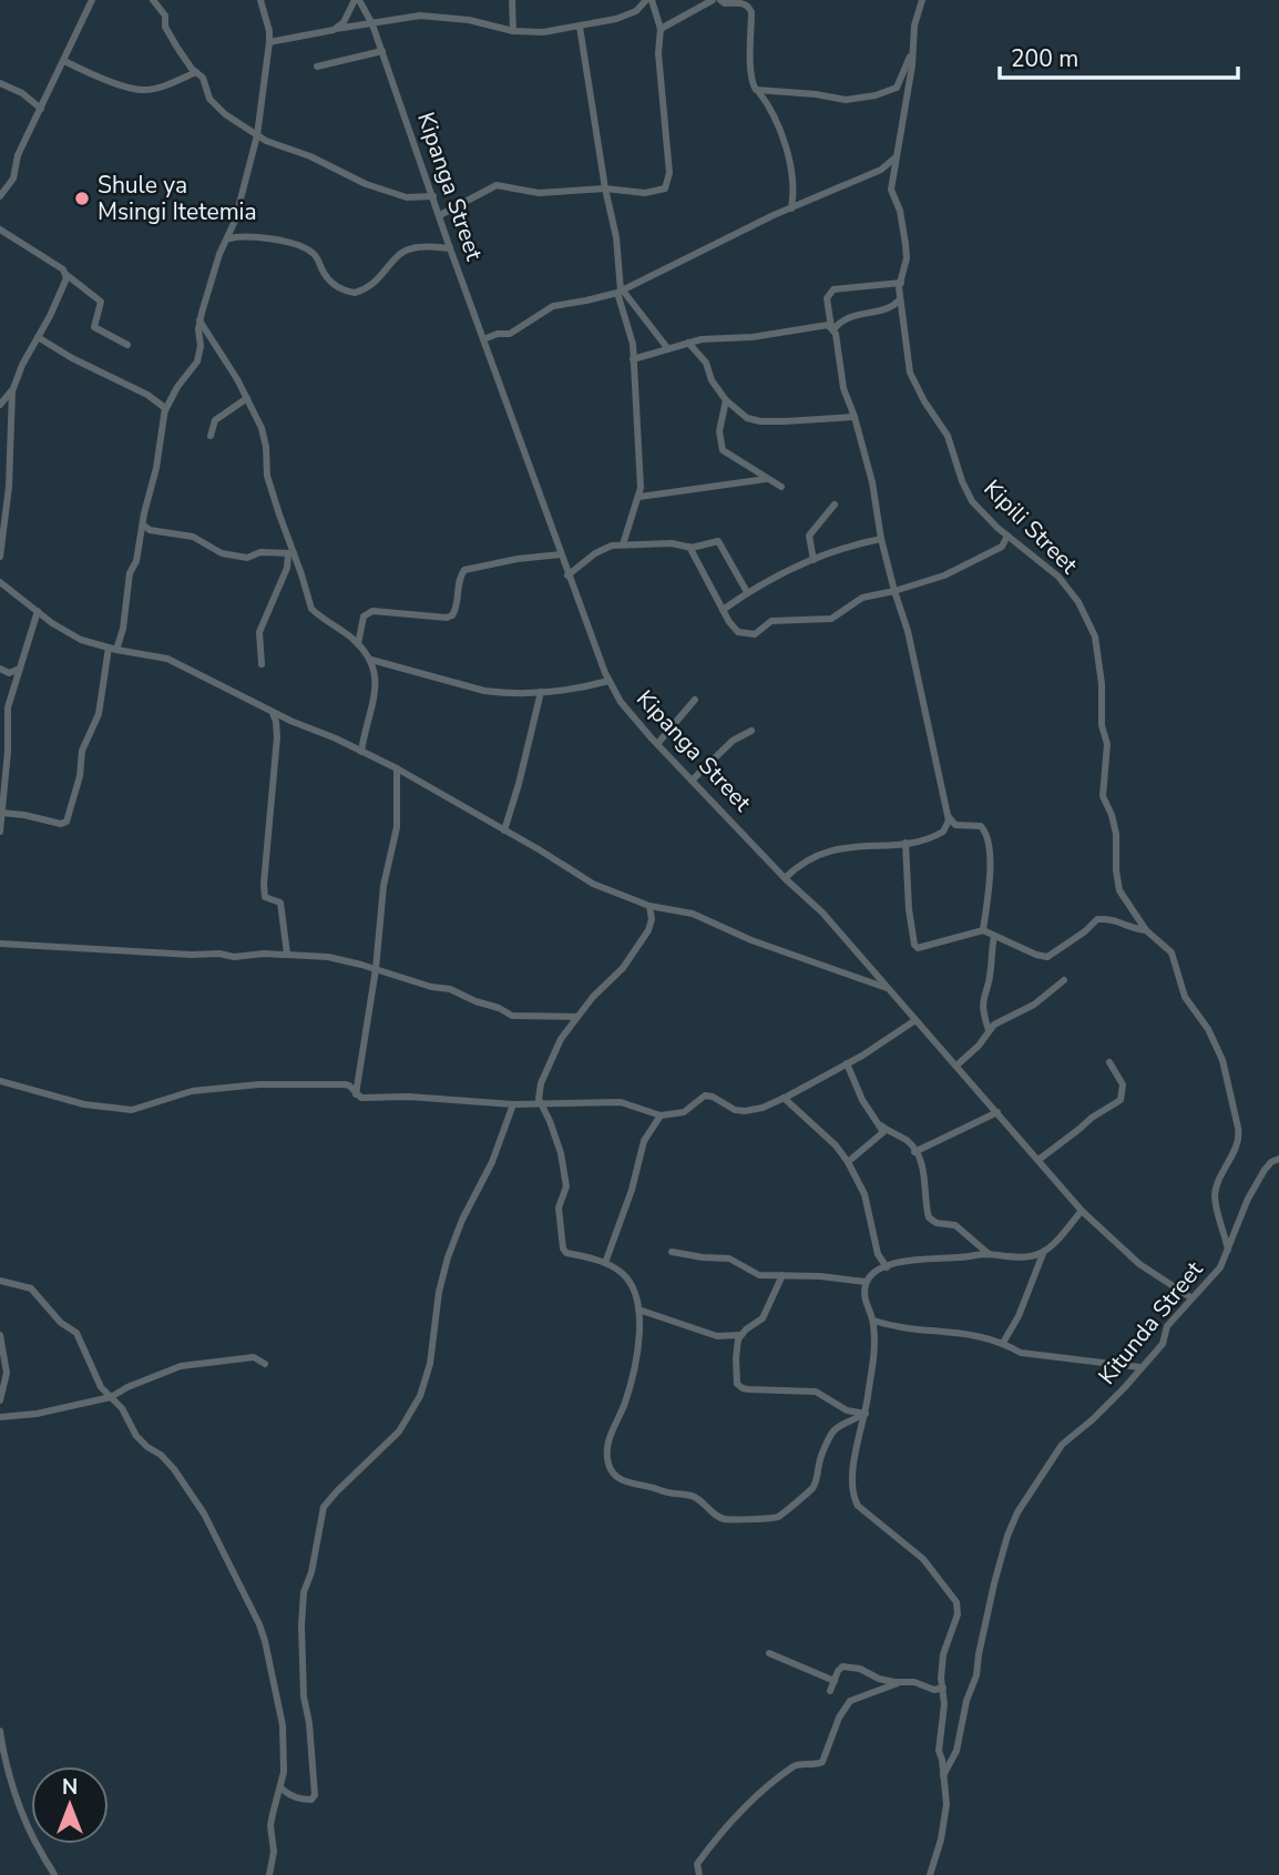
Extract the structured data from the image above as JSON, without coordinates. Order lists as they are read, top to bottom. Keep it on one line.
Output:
{"streets":{"street":["Kipanga Street","Kipili Street","Kitunda Street"]},"crossings":[["Kipanga Street","Kitunda Street"],["Kipili Street","Kitunda Street"]],"places":["Shule ya Msingi Itetemia"],"scale_bar":"200 m","north":"top"}
